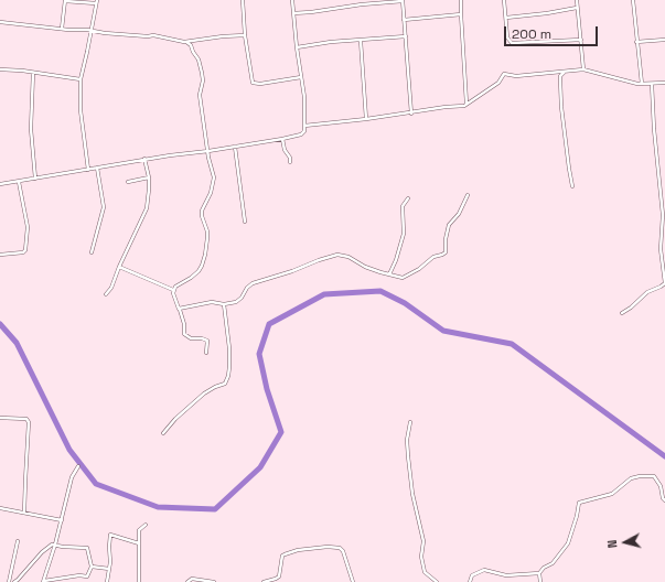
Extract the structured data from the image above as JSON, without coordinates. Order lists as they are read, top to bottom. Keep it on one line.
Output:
{"scale_bar":"200 m","north":"left"}
